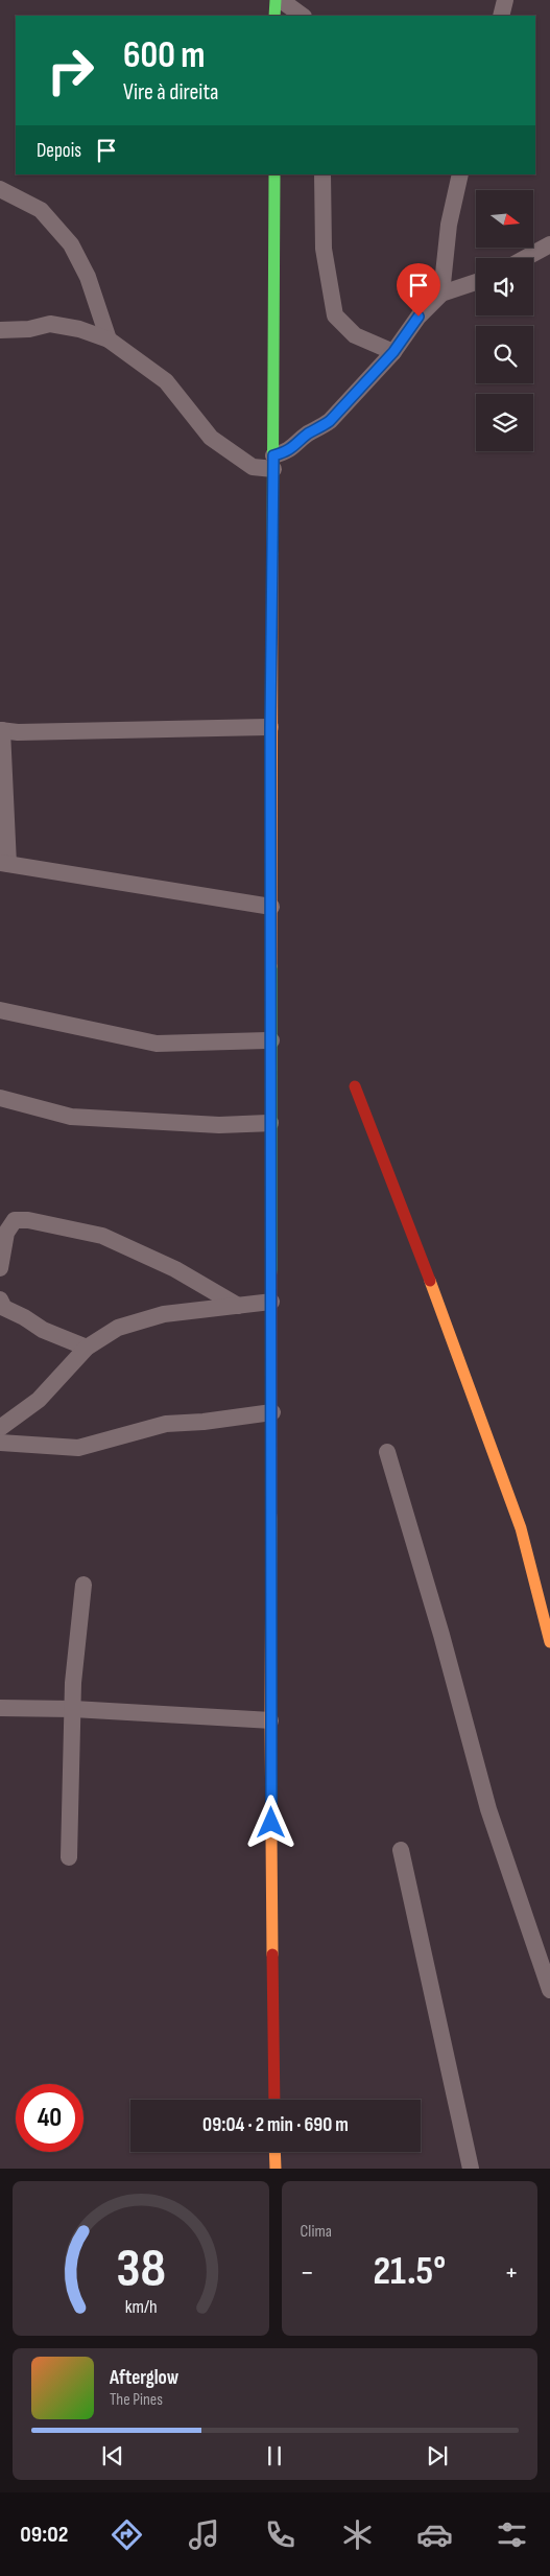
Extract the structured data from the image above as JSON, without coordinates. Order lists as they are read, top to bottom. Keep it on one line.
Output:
{"north":"right","page":{"turn":["600 m","Vire à direita"],"then":"Depois","limit":"40","trip":"09:04 · 2 min · 690 m","tile":"Clima","heat":["−","21.5°","+"],"song":["Afterglow","The Pines"],"tabs":"09:02","gauge":["38","km/h"]}}
